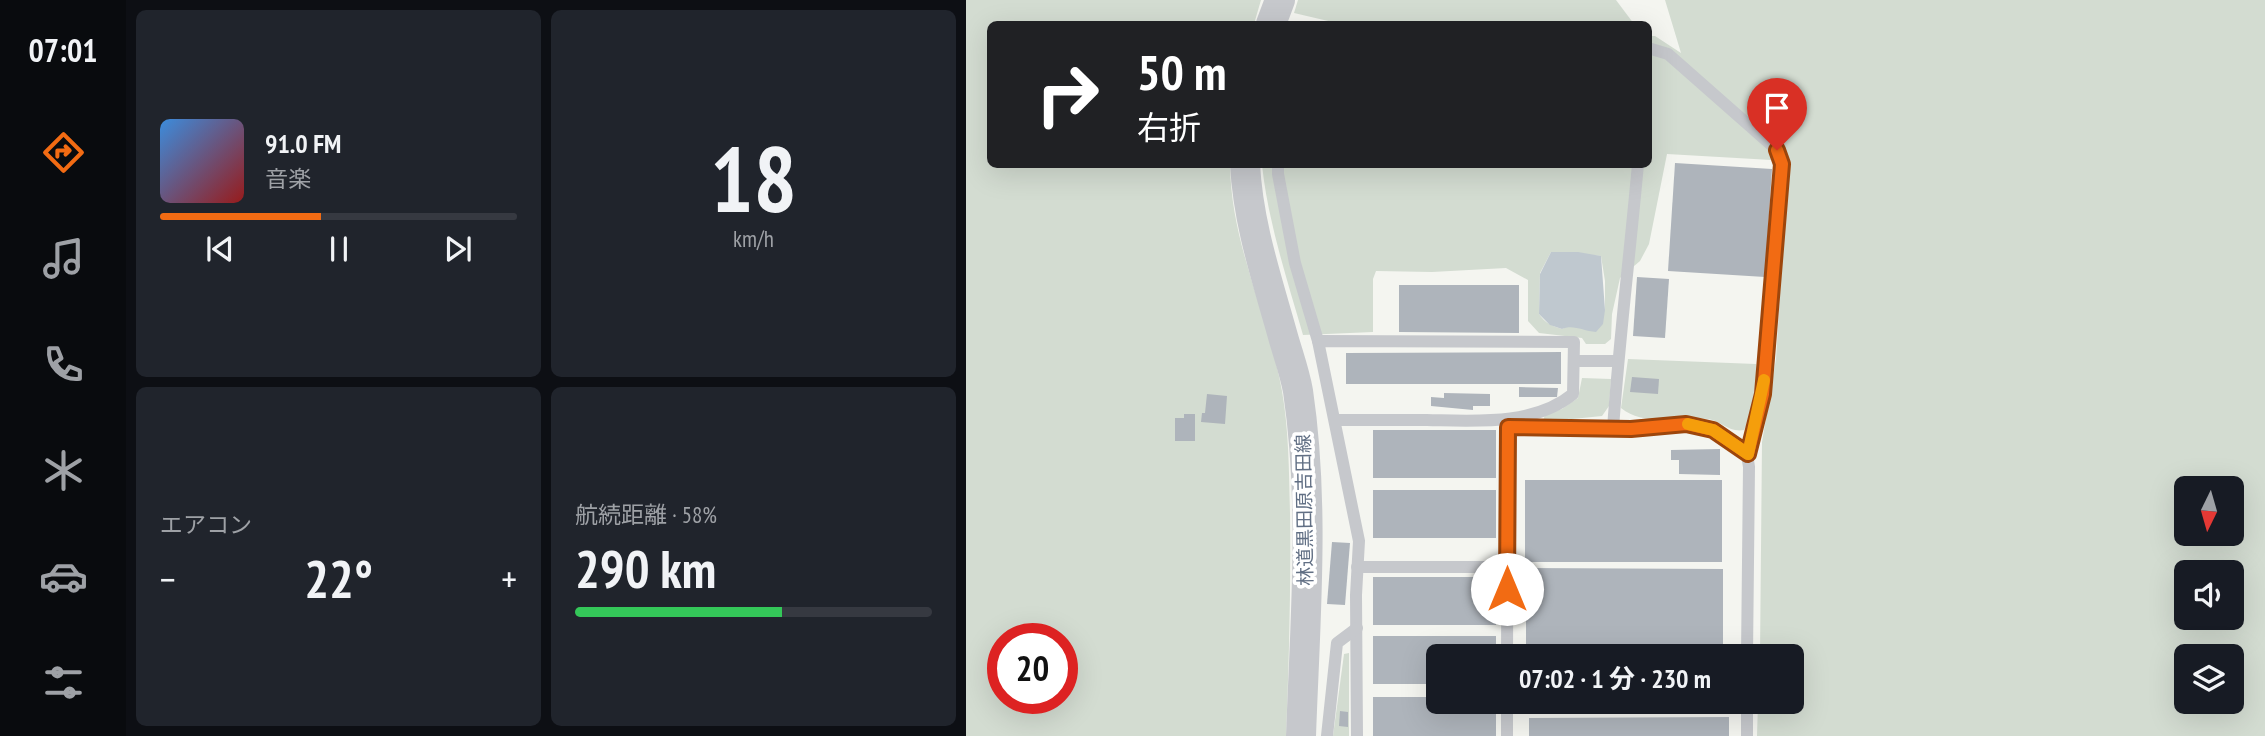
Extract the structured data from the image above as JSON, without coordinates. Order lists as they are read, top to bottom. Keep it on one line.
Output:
{"streets":{"street":["林道黒田原吉田線"]},"north":"bottom","page":{"tabs":"07:01","tile":[["18","km/h"],"エアコン",["航続距離 · 58%","290 km"]],"turn":["50 m","右折"],"song":["91.0 FM","音楽"],"heat":["−","22°","+"],"limit":"20","trip":"07:02 · 1 分 · 230 m"}}
